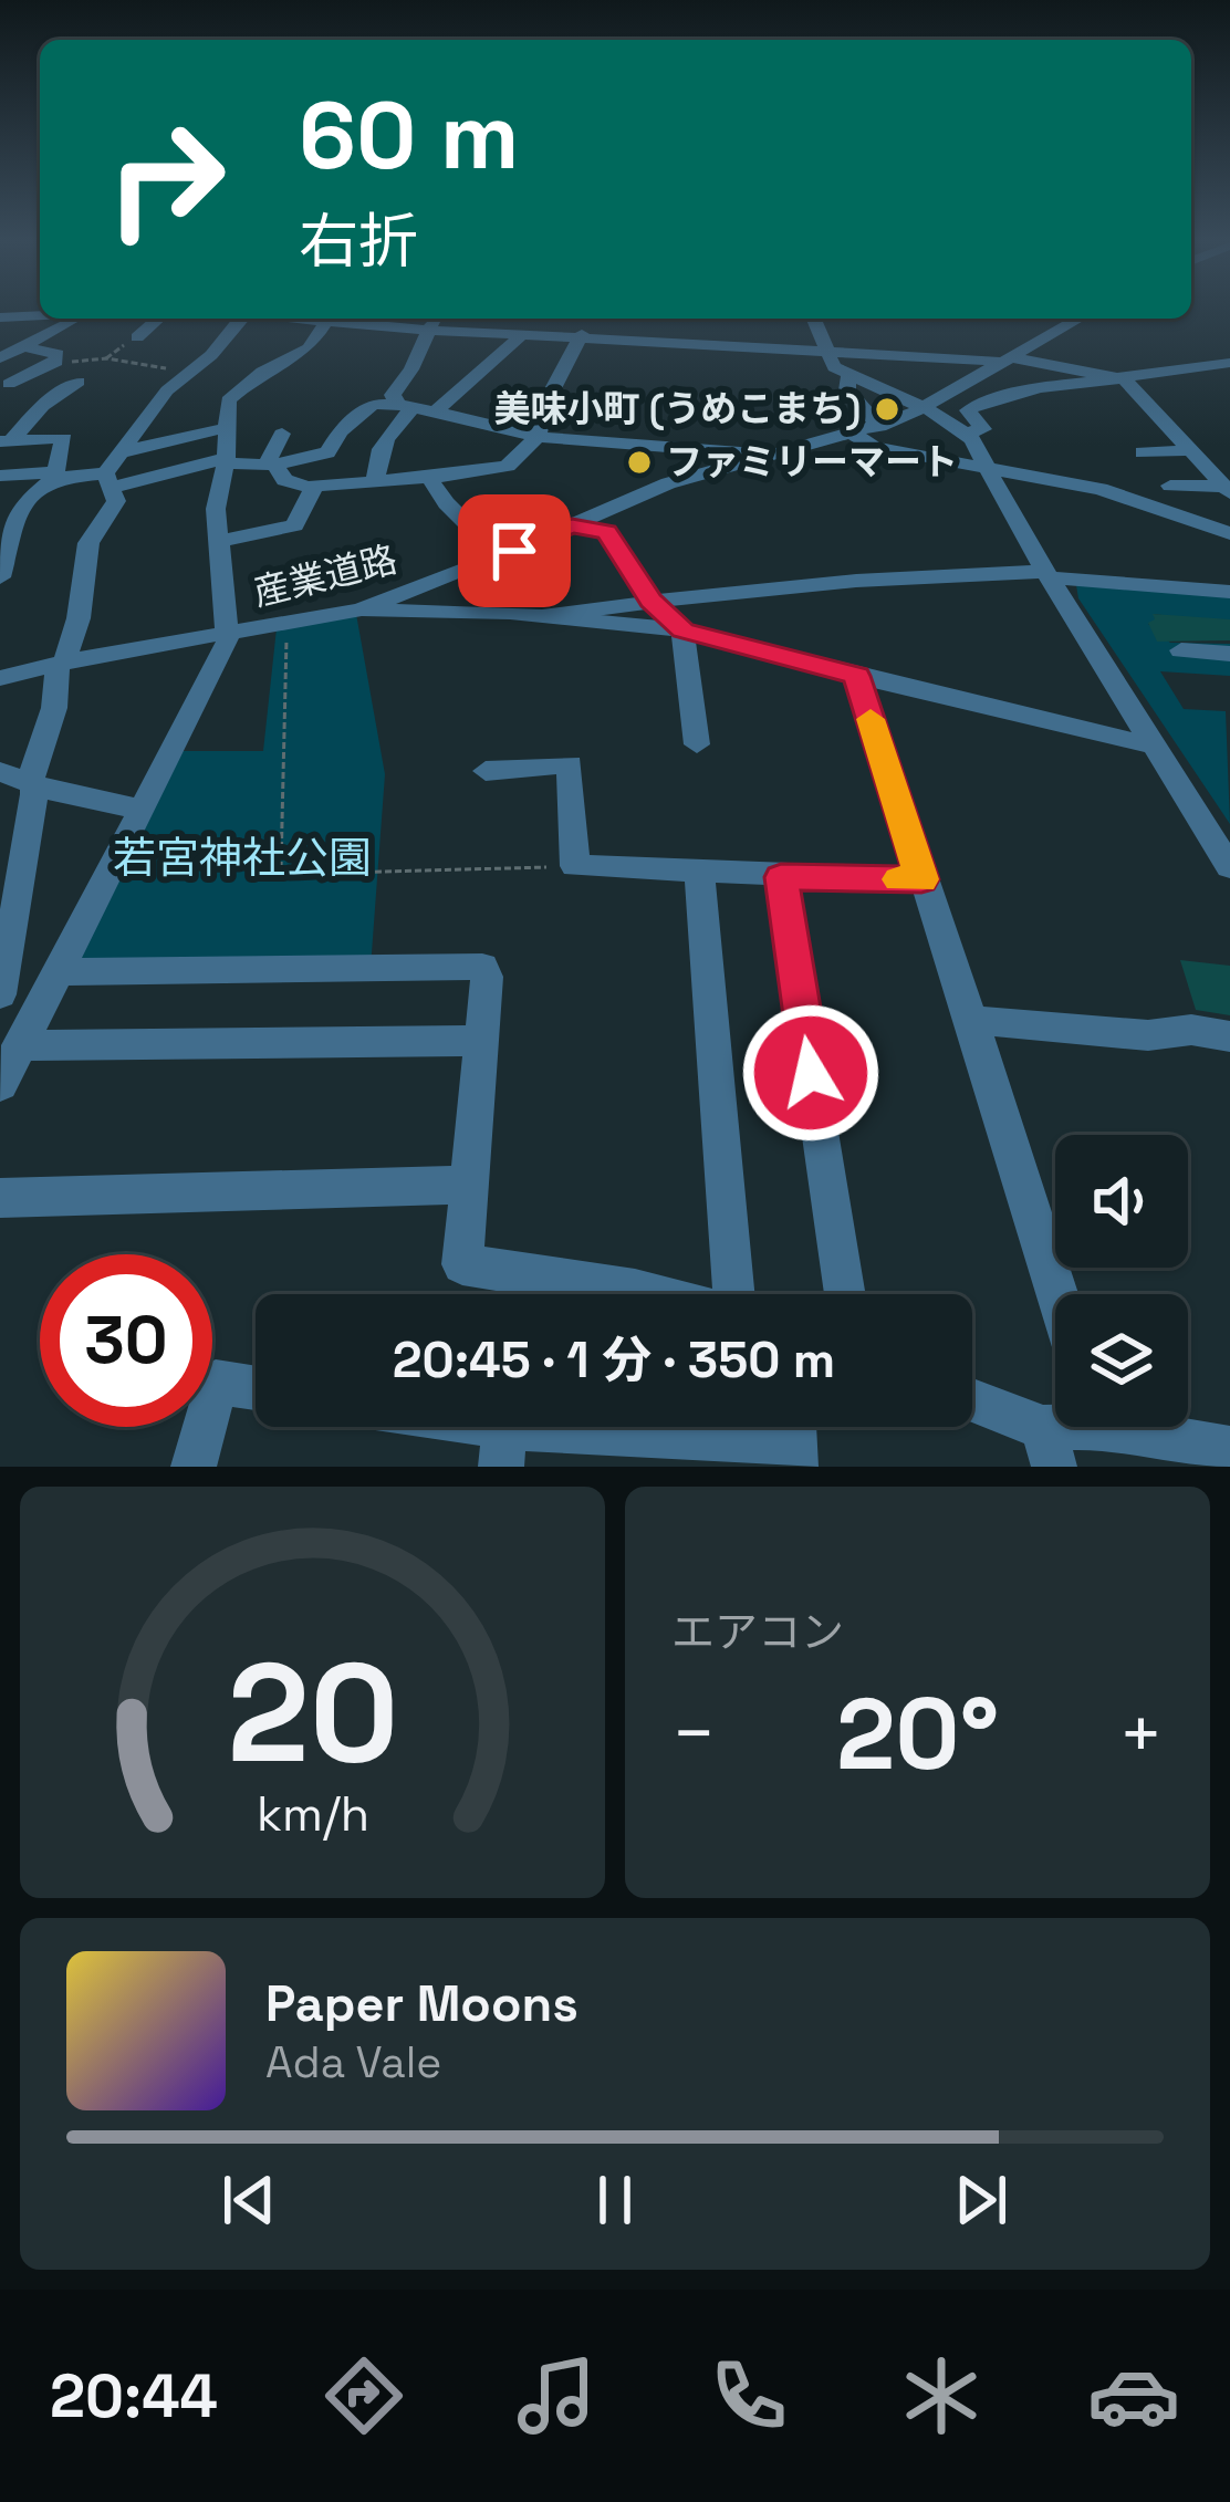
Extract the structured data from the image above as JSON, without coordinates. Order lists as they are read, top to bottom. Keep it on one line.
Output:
{"streets":{"street":["産業道路"]},"parks":["若宮神社公園"],"places":["美味小町 (うめこまち)","ファミリーマート"],"page":{"turn":["60 m","右折"],"limit":"30","trip":"20:45 · 1 分 · 350 m","tile":"エアコン","heat":["−","20°","+"],"song":["Paper Moons","Ada Vale"],"tabs":"20:44","gauge":["20","km/h"]}}
